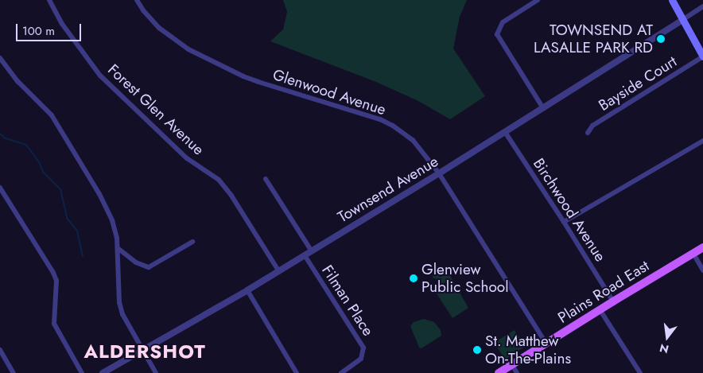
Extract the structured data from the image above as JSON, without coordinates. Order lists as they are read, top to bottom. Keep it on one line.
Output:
{"streets":{"main road":["Plains Road East"],"street":["Bayside Court","Glenwood Avenue","Forest Glen Avenue","Townsend Avenue","Birchwood Avenue","Filman Place"]},"crossings":[["Glenwood Avenue","Townsend Avenue"],["Glenwood Avenue","Plains Road East"],["Forest Glen Avenue","Townsend Avenue"],["Townsend Avenue","Birchwood Avenue"],["Townsend Avenue","Filman Place"],["Birchwood Avenue","Plains Road East"]],"districts":["ALDERSHOT"],"places":["TOWNSEND AT LASALLE PARK RD","Glenview Public School","St. Matthew On-The-Plains"],"scale_bar":"100 m","north":"bottom"}
